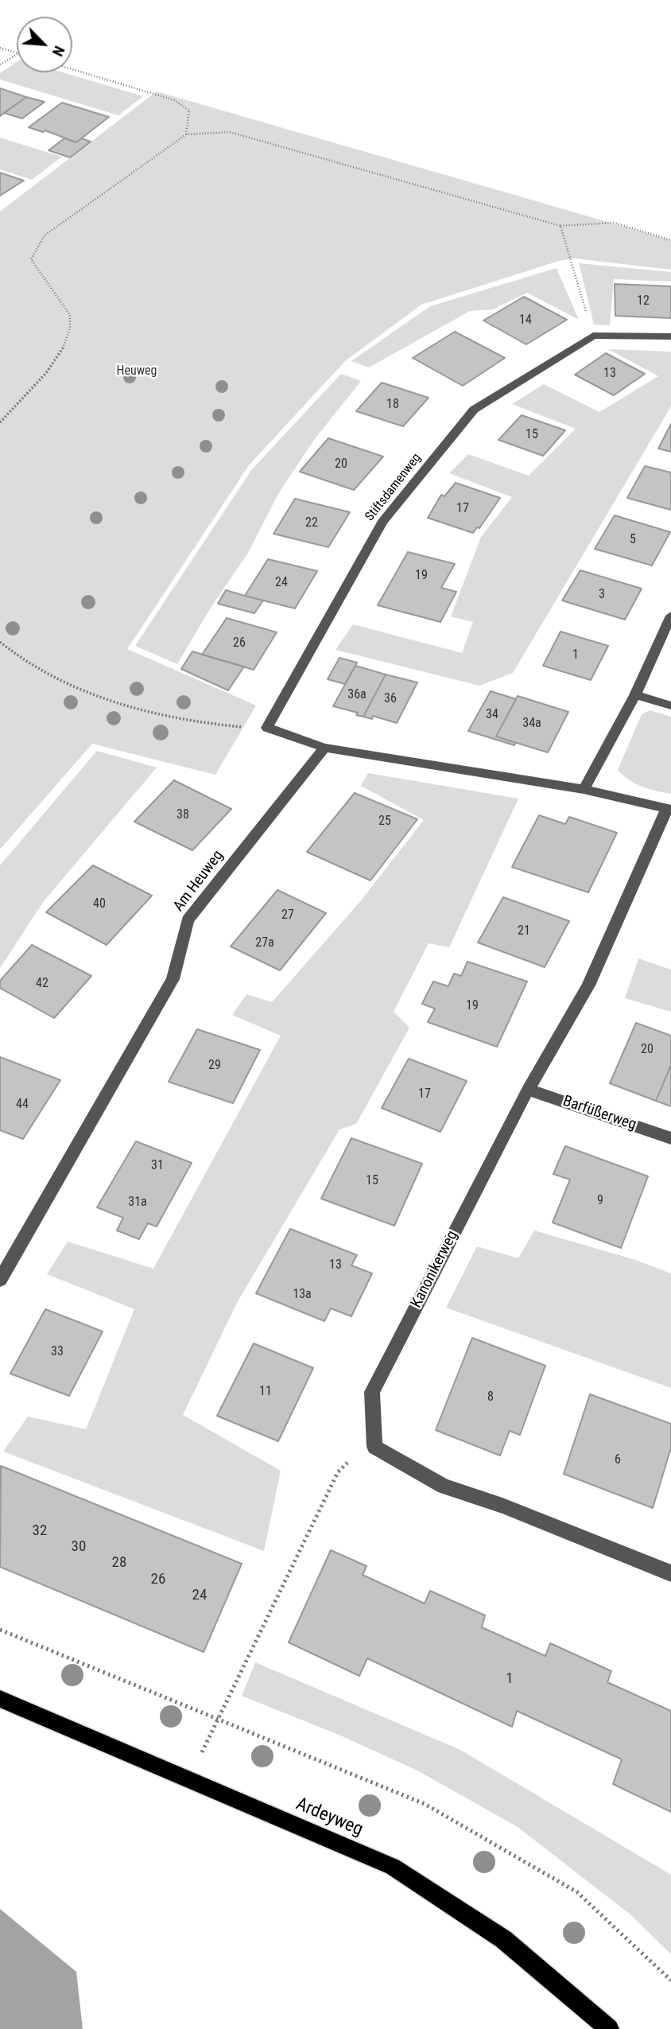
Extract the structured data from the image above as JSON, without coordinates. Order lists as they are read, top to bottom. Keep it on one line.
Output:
{"streets":{"main road":["Ardeyweg"],"street":["Stiftsdamenweg","Am Heuweg","Barfüßerweg","Kanonikerweg"]},"crossings":[["Barfüßerweg","Kanonikerweg"]],"parks":["Heuweg"],"house_numbers":["12","14","13","18","15","20","17","22","5","19","24","3","26","1","36a","36","34","34a","38","25","40","27","21","27a","42","19","20","29","17","44","31","15","9","31a","13","13a","33","11","8","6","32","30","28","26","24","1"],"north":"bottom right"}
